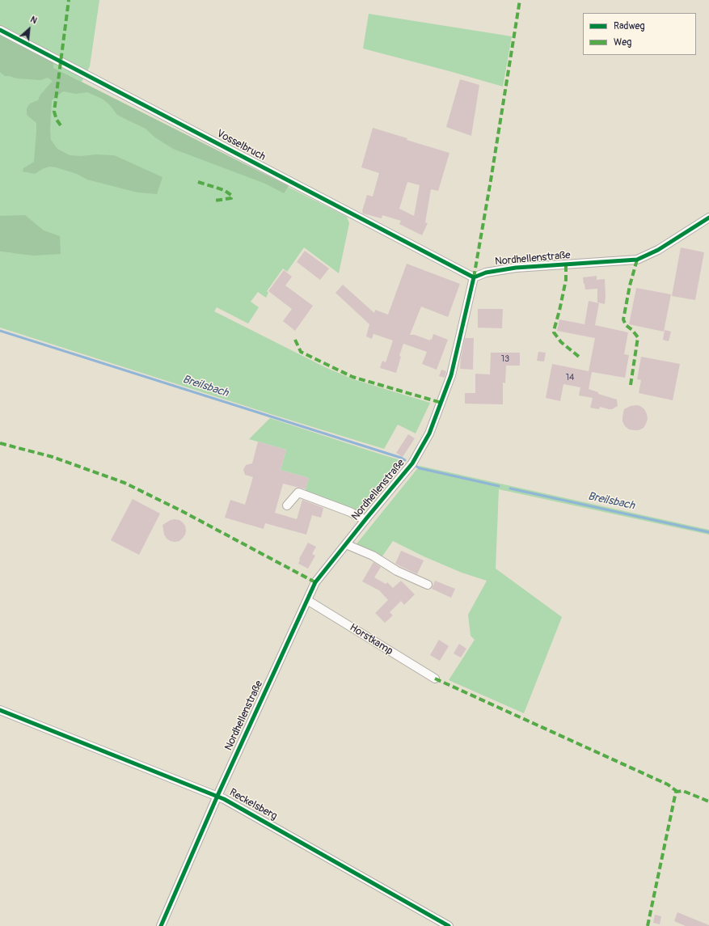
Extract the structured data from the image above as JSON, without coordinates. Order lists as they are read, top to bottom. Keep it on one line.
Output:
{"streets":{"street":["Vosselbruch","Nordhellenstraße","Horstkamp","Reckelsberg"]},"crossings":[["Vosselbruch","Nordhellenstraße"],["Nordhellenstraße","Horstkamp"],["Nordhellenstraße","Reckelsberg"]],"water":["Breilsbach"],"house_numbers":["13","14"],"legend":["Radweg","Weg"],"north":"top right"}
